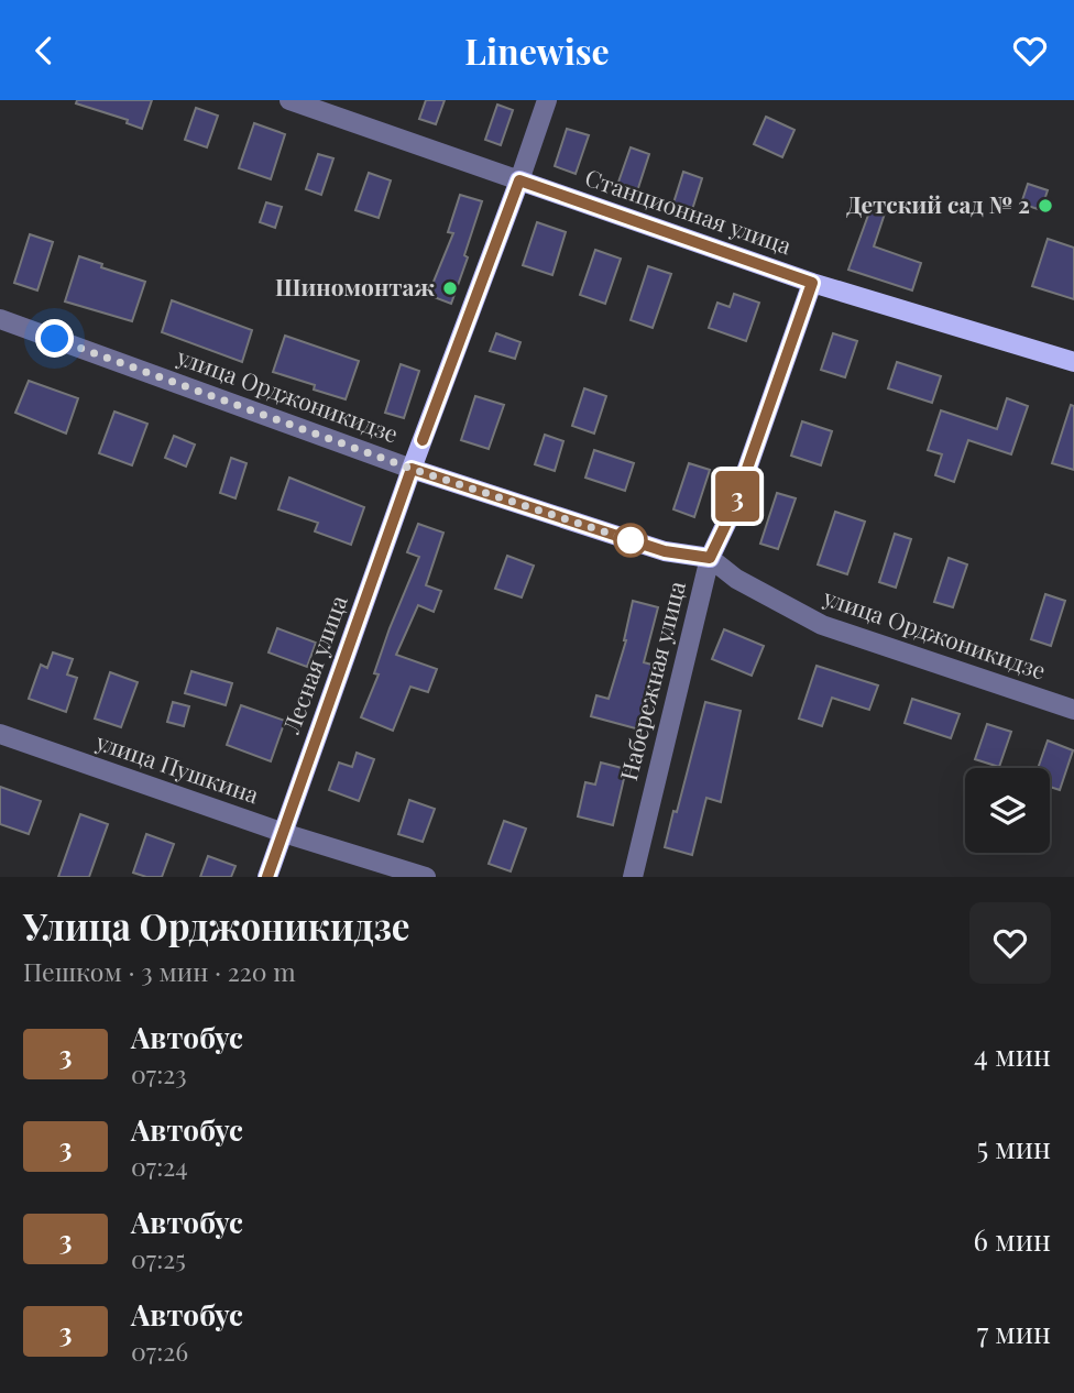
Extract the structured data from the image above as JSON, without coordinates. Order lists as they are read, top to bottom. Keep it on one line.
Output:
{"streets":{"main road":["Станционная улица","улица Орджоникидзе","Лесная улица","Набережная улица"],"street":["улица Пушкина"]},"crossings":[["Станционная улица","Лесная улица"],["Станционная улица","Набережная улица"],["улица Орджоникидзе","Лесная улица"],["улица Орджоникидзе","Набережная улица"],["Лесная улица","улица Пушкина"]],"places":["Детский сад № 2","Шиномонтаж"],"lines":["bus line 3"],"page":{"header":"Linewise","on_map":"3","heading":["Улица Орджоникидзе","Пешком · 3 мин · 220 m"],"list":[{"mark":"3","name":"Автобус","note":"07:23","value":"4 мин"},{"mark":"3","name":"Автобус","note":"07:24","value":"5 мин"},{"mark":"3","name":"Автобус","note":"07:25","value":"6 мин"},{"mark":"3","name":"Автобус","note":"07:26","value":"7 мин"}]}}
